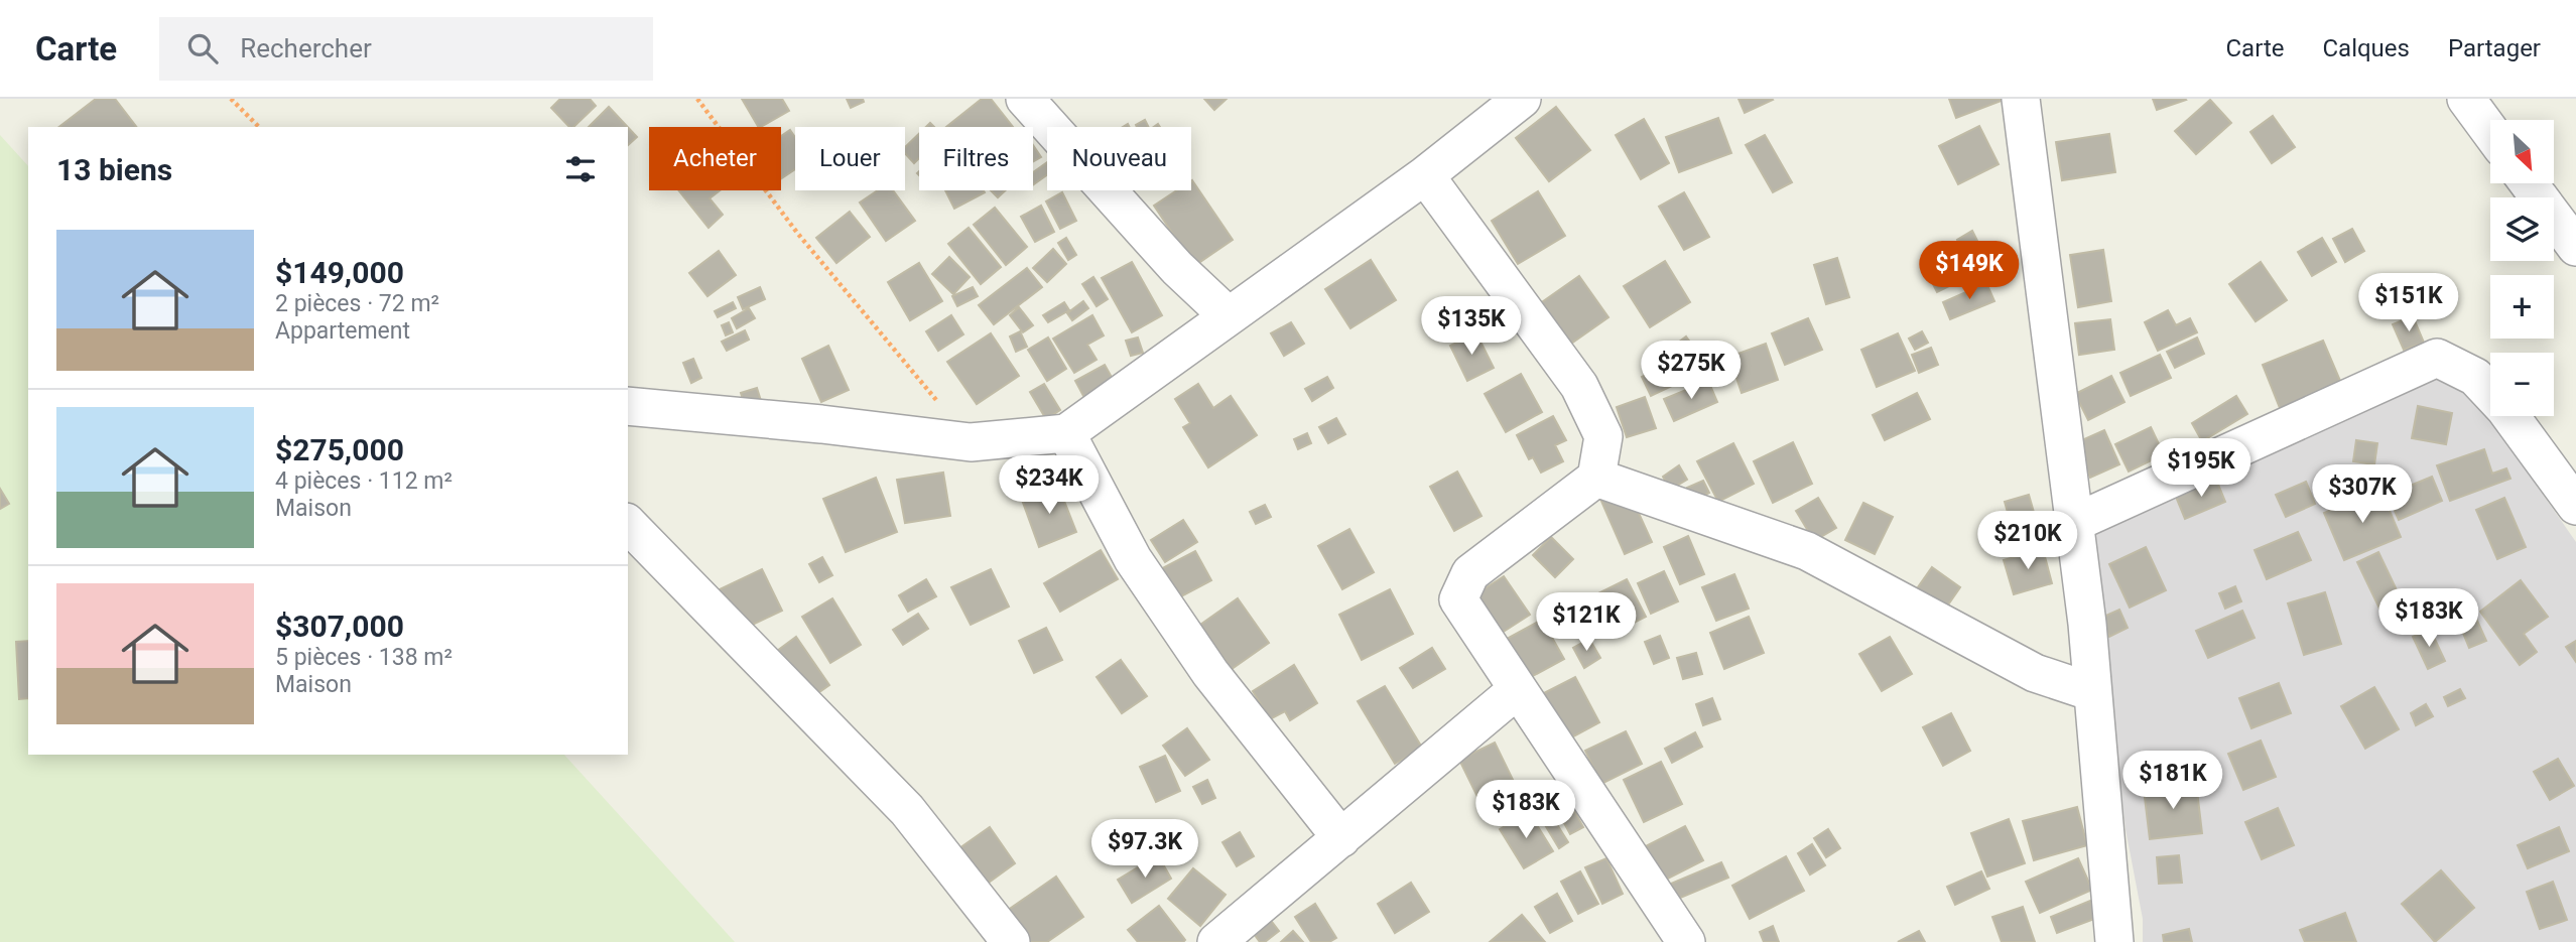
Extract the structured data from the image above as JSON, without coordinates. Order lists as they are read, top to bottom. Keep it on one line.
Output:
{"north":"bottom right","page":{"header":"Carte","search":"Rechercher","nav":["Carte","Calques","Partager"],"map_buttons":["+","−"],"chip":["Acheter","Louer","Filtres","Nouveau"],"heading":"13 biens","list":[{"name":"$149,000","note":"2 pièces · 72 m² · Appartement"},{"name":"$275,000","note":"4 pièces · 112 m² · Maison"},{"name":"$307,000","note":"5 pièces · 138 m² · Maison"}],"price":["$149K","$151K","$135K","$275K","$195K","$234K","$307K","$210K","$183K","$121K","$181K","$183K","$97.3K"]}}
